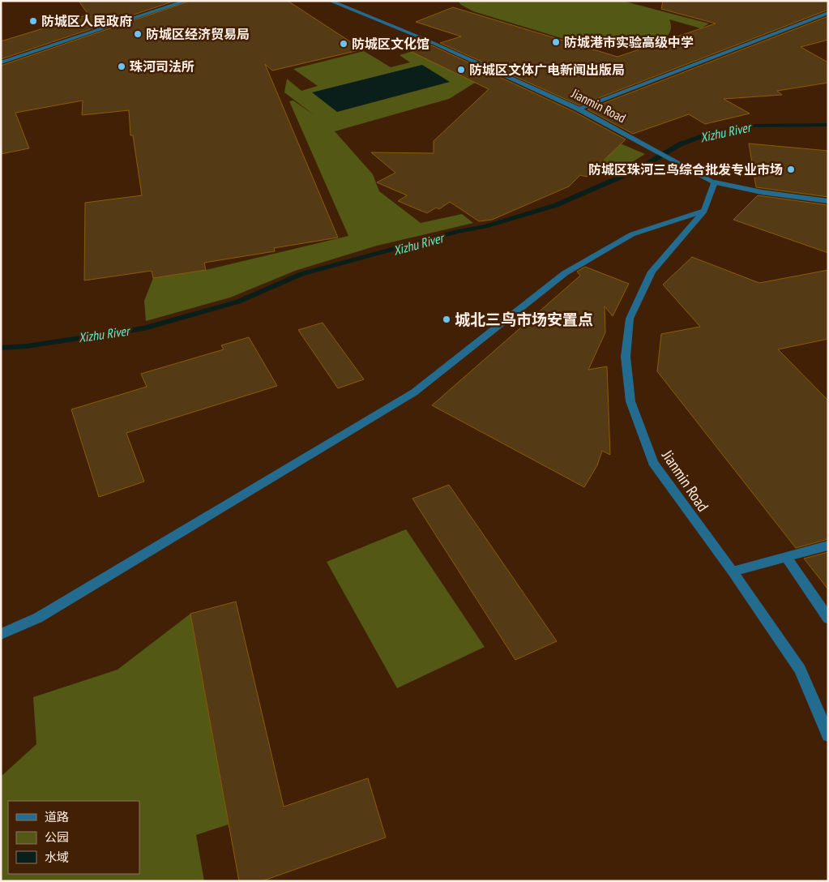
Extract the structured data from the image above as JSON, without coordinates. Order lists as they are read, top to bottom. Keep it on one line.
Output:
{"streets":{"street":["Jianmin Road"]},"water":["Xizhu River"],"places":["防城区人民政府","防城区经济贸易局","防城港市实验高级中学","防城区文化馆","珠河司法所","防城区文体广电新闻出版局","防城区珠河三鸟综合批发专业市场","城北三鸟市场安置点"],"legend":["道路","公园","水域"]}
